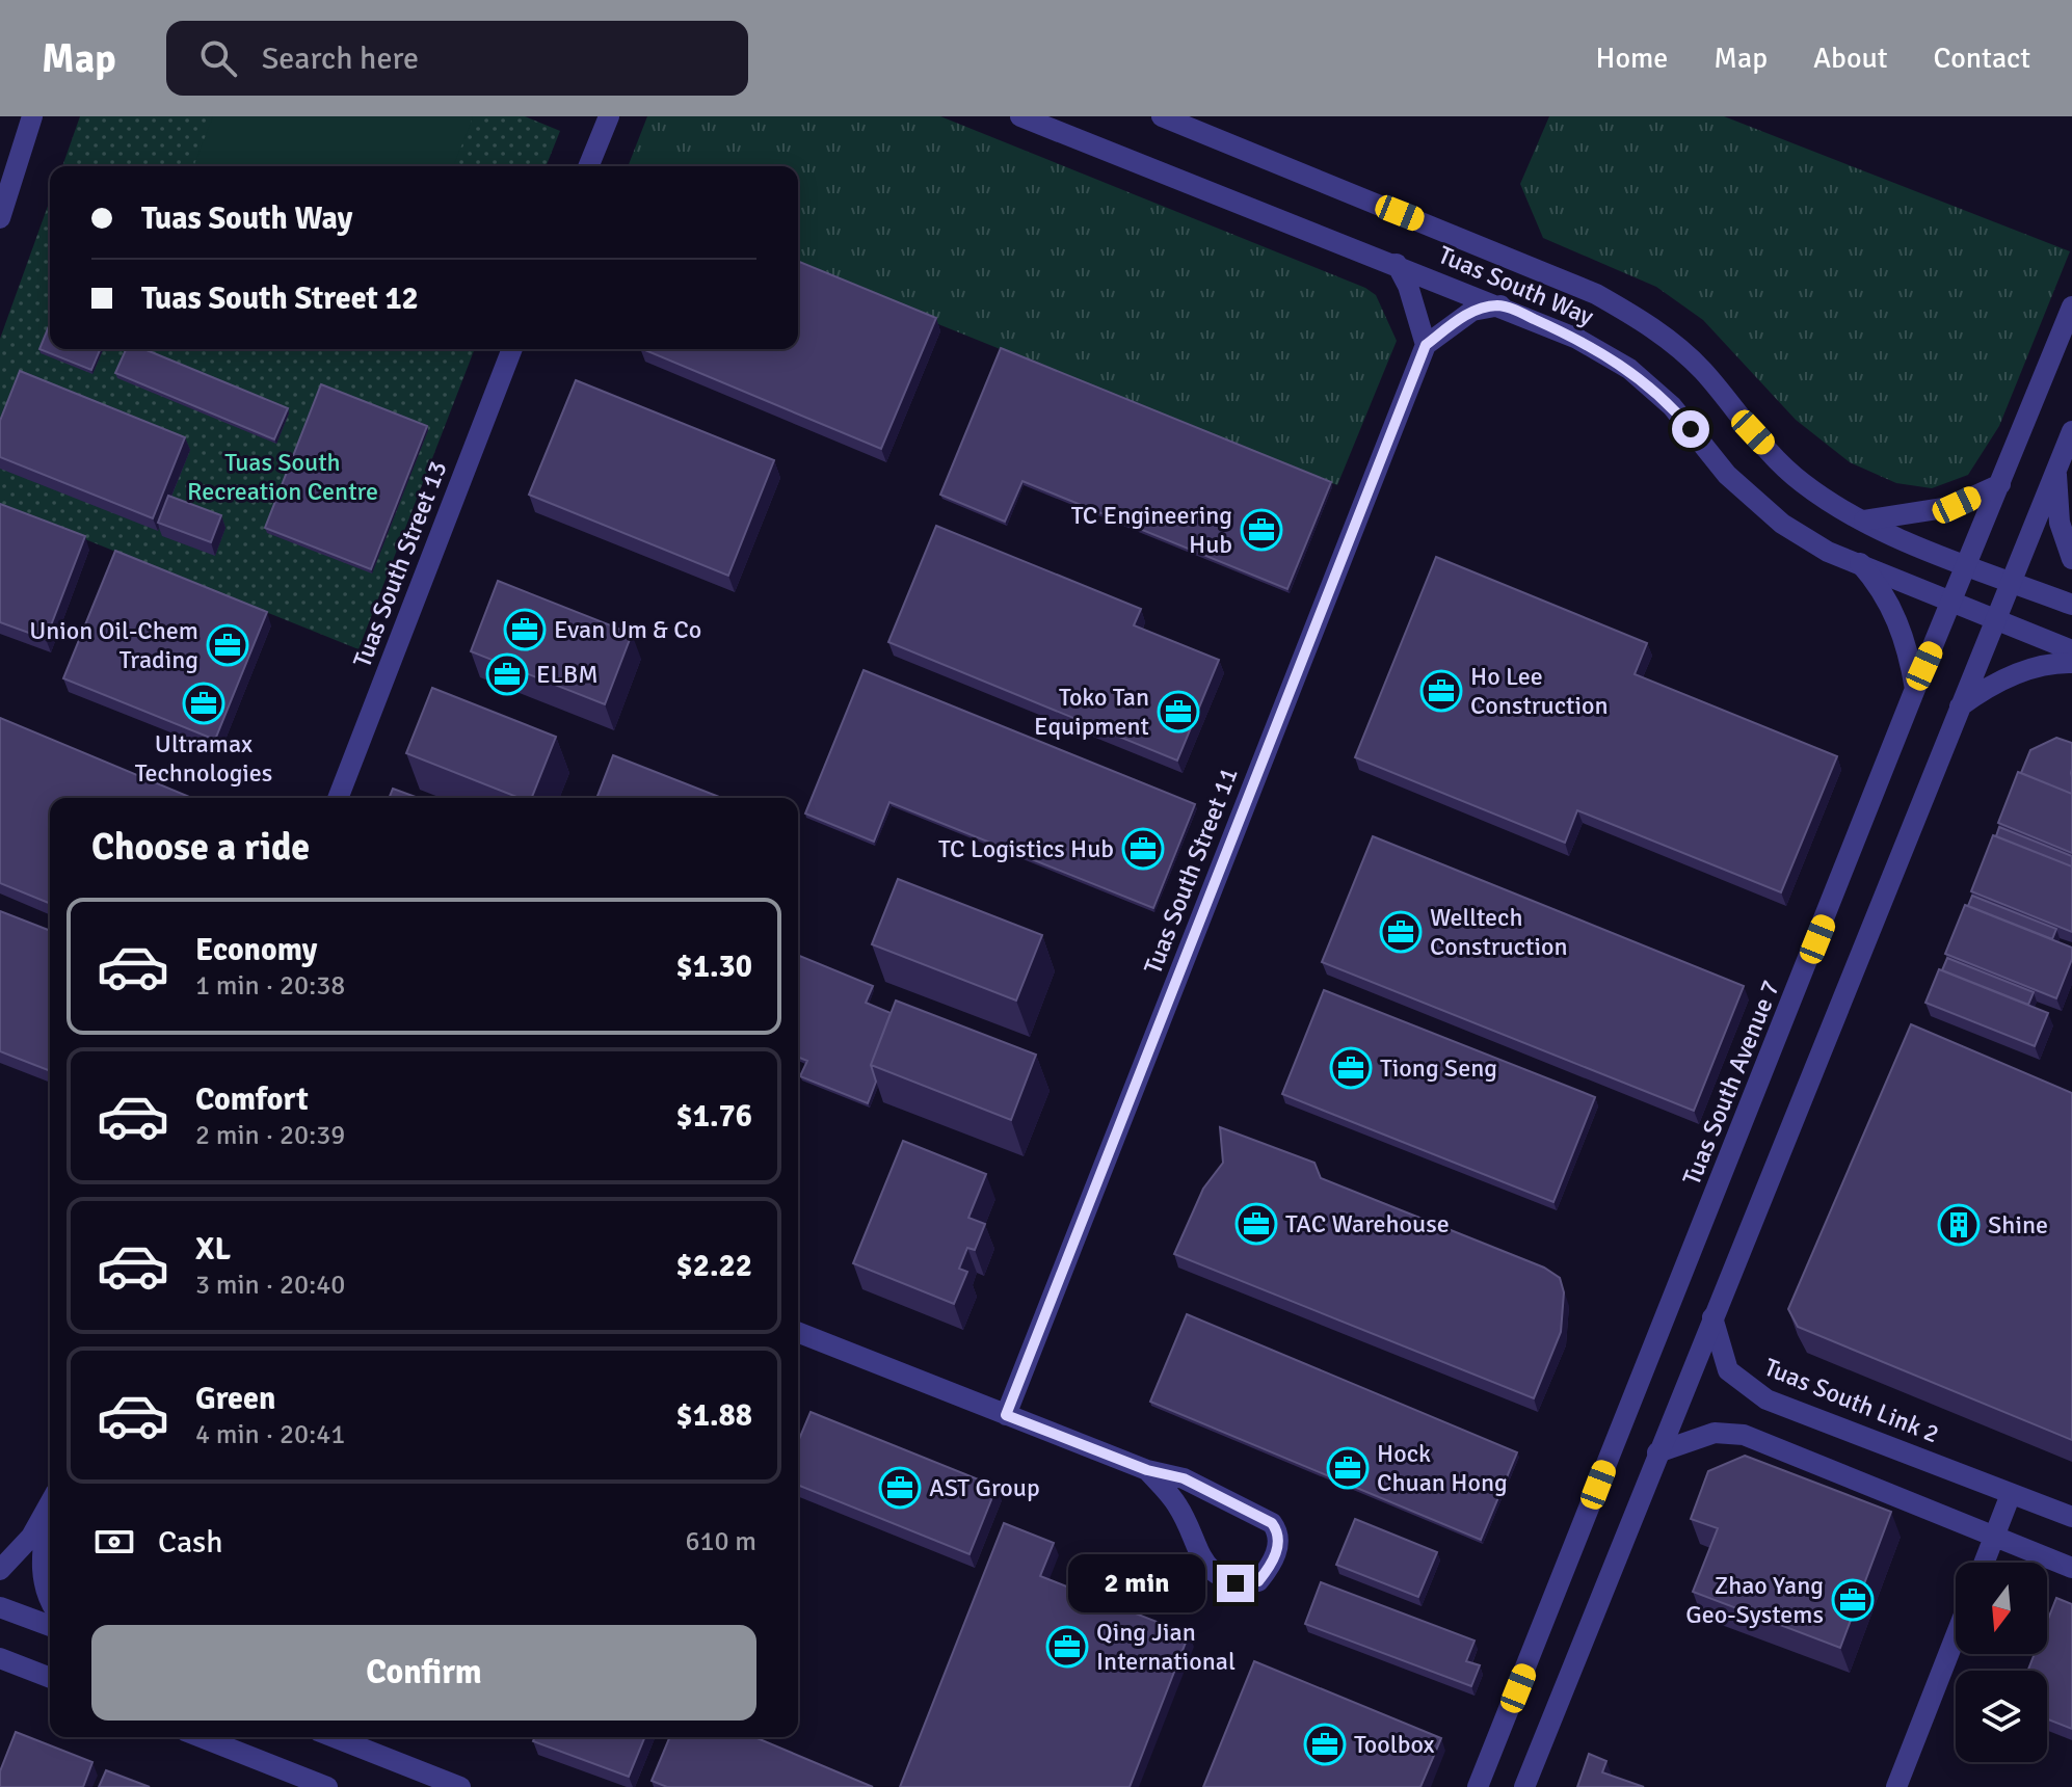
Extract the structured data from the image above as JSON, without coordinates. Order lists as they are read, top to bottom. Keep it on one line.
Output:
{"streets":{"street":["Tuas South Way","Tuas South Street 13","Tuas South Street 11","Tuas South Avenue 7","Tuas South Link 2"]},"crossings":[["Tuas South Way","Tuas South Avenue 7"]],"parks":["Tuas South Recreation Centre"],"places":{"office":["TC Engineering Hub","Evan Um & Co","Union Oil-Chem Trading","ELBM","Ho Lee Construction","Ultramax Technologies","Toko Tan Equipment","TC Logistics Hub","Welltech Construction","Tiong Seng","TAC Warehouse","Hock Chuan Hong","AST Group","Zhao Yang Geo-Systems","Qing Jian International","Toolbox"],"building":["Shine"]},"north":"bottom","page":{"header":"Map","search":"Search here","nav":["Home","Map","About","Contact"],"banner":["Tuas South Way","Tuas South Street 12"],"heading":"Choose a ride","list":[{"name":"Economy","note":"1 min · 20:38","value":"$1.30"},{"name":"Comfort","note":"2 min · 20:39","value":"$1.76"},{"name":"XL","note":"3 min · 20:40","value":"$2.22"},{"name":"Green","note":"4 min · 20:41","value":"$1.88"}],"pay":["Cash","610 m"],"bubble":"2 min","buttons":"Confirm"}}
